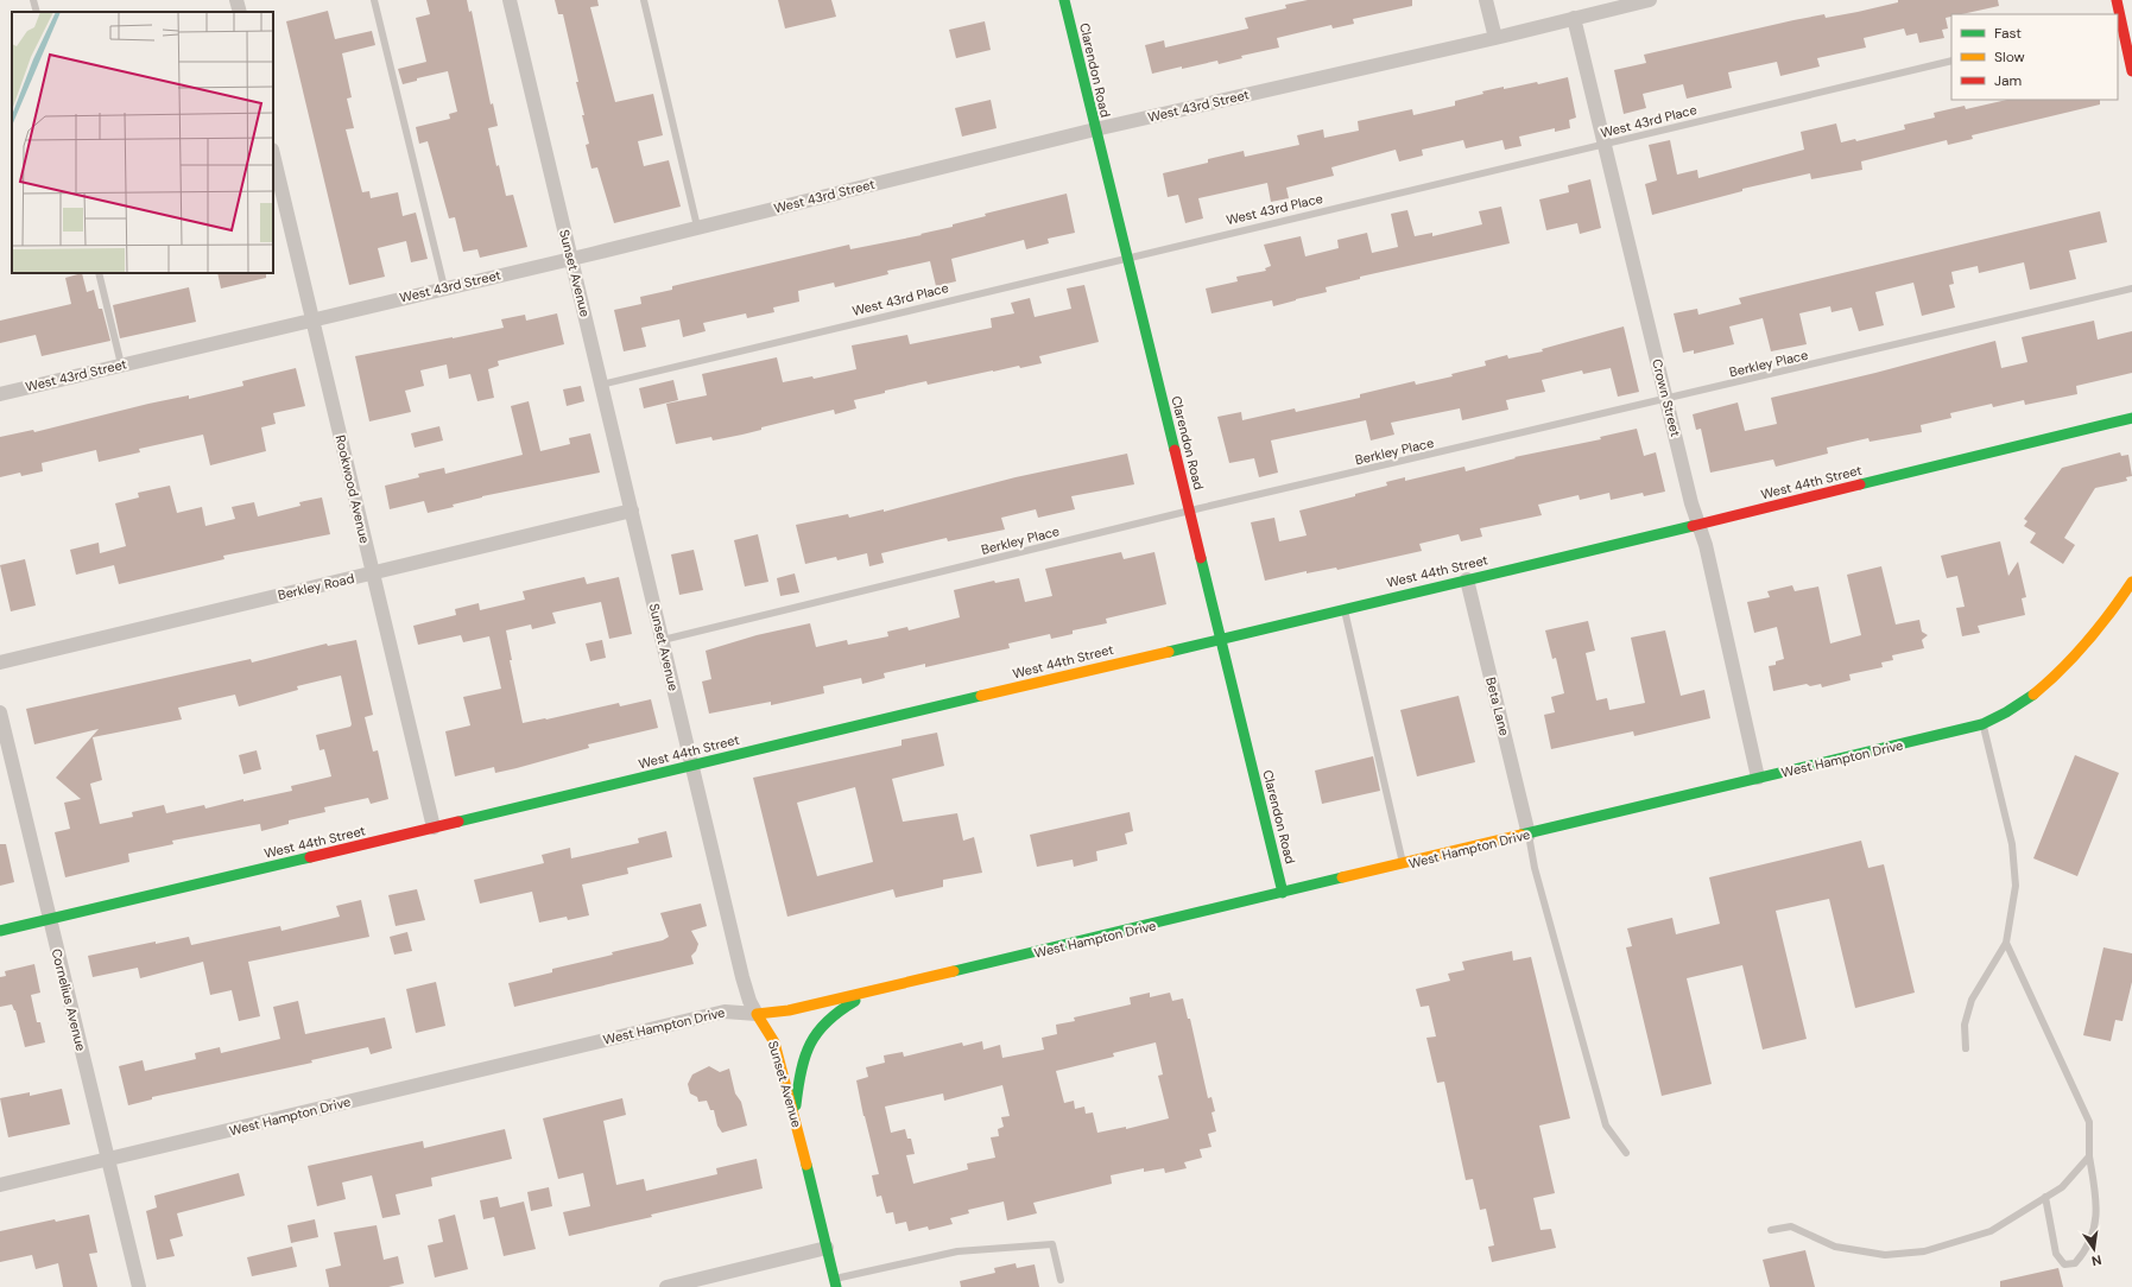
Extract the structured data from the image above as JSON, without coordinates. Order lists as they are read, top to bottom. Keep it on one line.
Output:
{"streets":{"street":["Clarendon Road","West 43rd Street","Sunset Avenue","Crown Street","West 44th Street","Rookwood Avenue","Berkley Road","Beta Lane","West Hampton Drive","Cornelius Avenue"],"lane":["West 43rd Place","Berkley Place"]},"crossings":[["Clarendon Road","West 43rd Street"],["Clarendon Road","West 43rd Place"],["Clarendon Road","Berkley Place"],["Clarendon Road","West 44th Street"],["Clarendon Road","West Hampton Drive"],["West 43rd Street","Sunset Avenue"],["West 43rd Street","Crown Street"],["West 43rd Street","Rookwood Avenue"],["West 43rd Place","Sunset Avenue"],["West 43rd Place","Crown Street"],["Sunset Avenue","Berkley Place"],["Sunset Avenue","West 44th Street"],["Sunset Avenue","Berkley Road"],["Sunset Avenue","West Hampton Drive"],["Berkley Place","Crown Street"],["Crown Street","West 44th Street"],["Crown Street","West Hampton Drive"],["West 44th Street","Rookwood Avenue"],["West 44th Street","Beta Lane"],["West 44th Street","Cornelius Avenue"],["Rookwood Avenue","Berkley Road"],["Beta Lane","West Hampton Drive"],["West Hampton Drive","Cornelius Avenue"]],"legend":["Fast","Slow","Jam"],"north":"bottom"}
